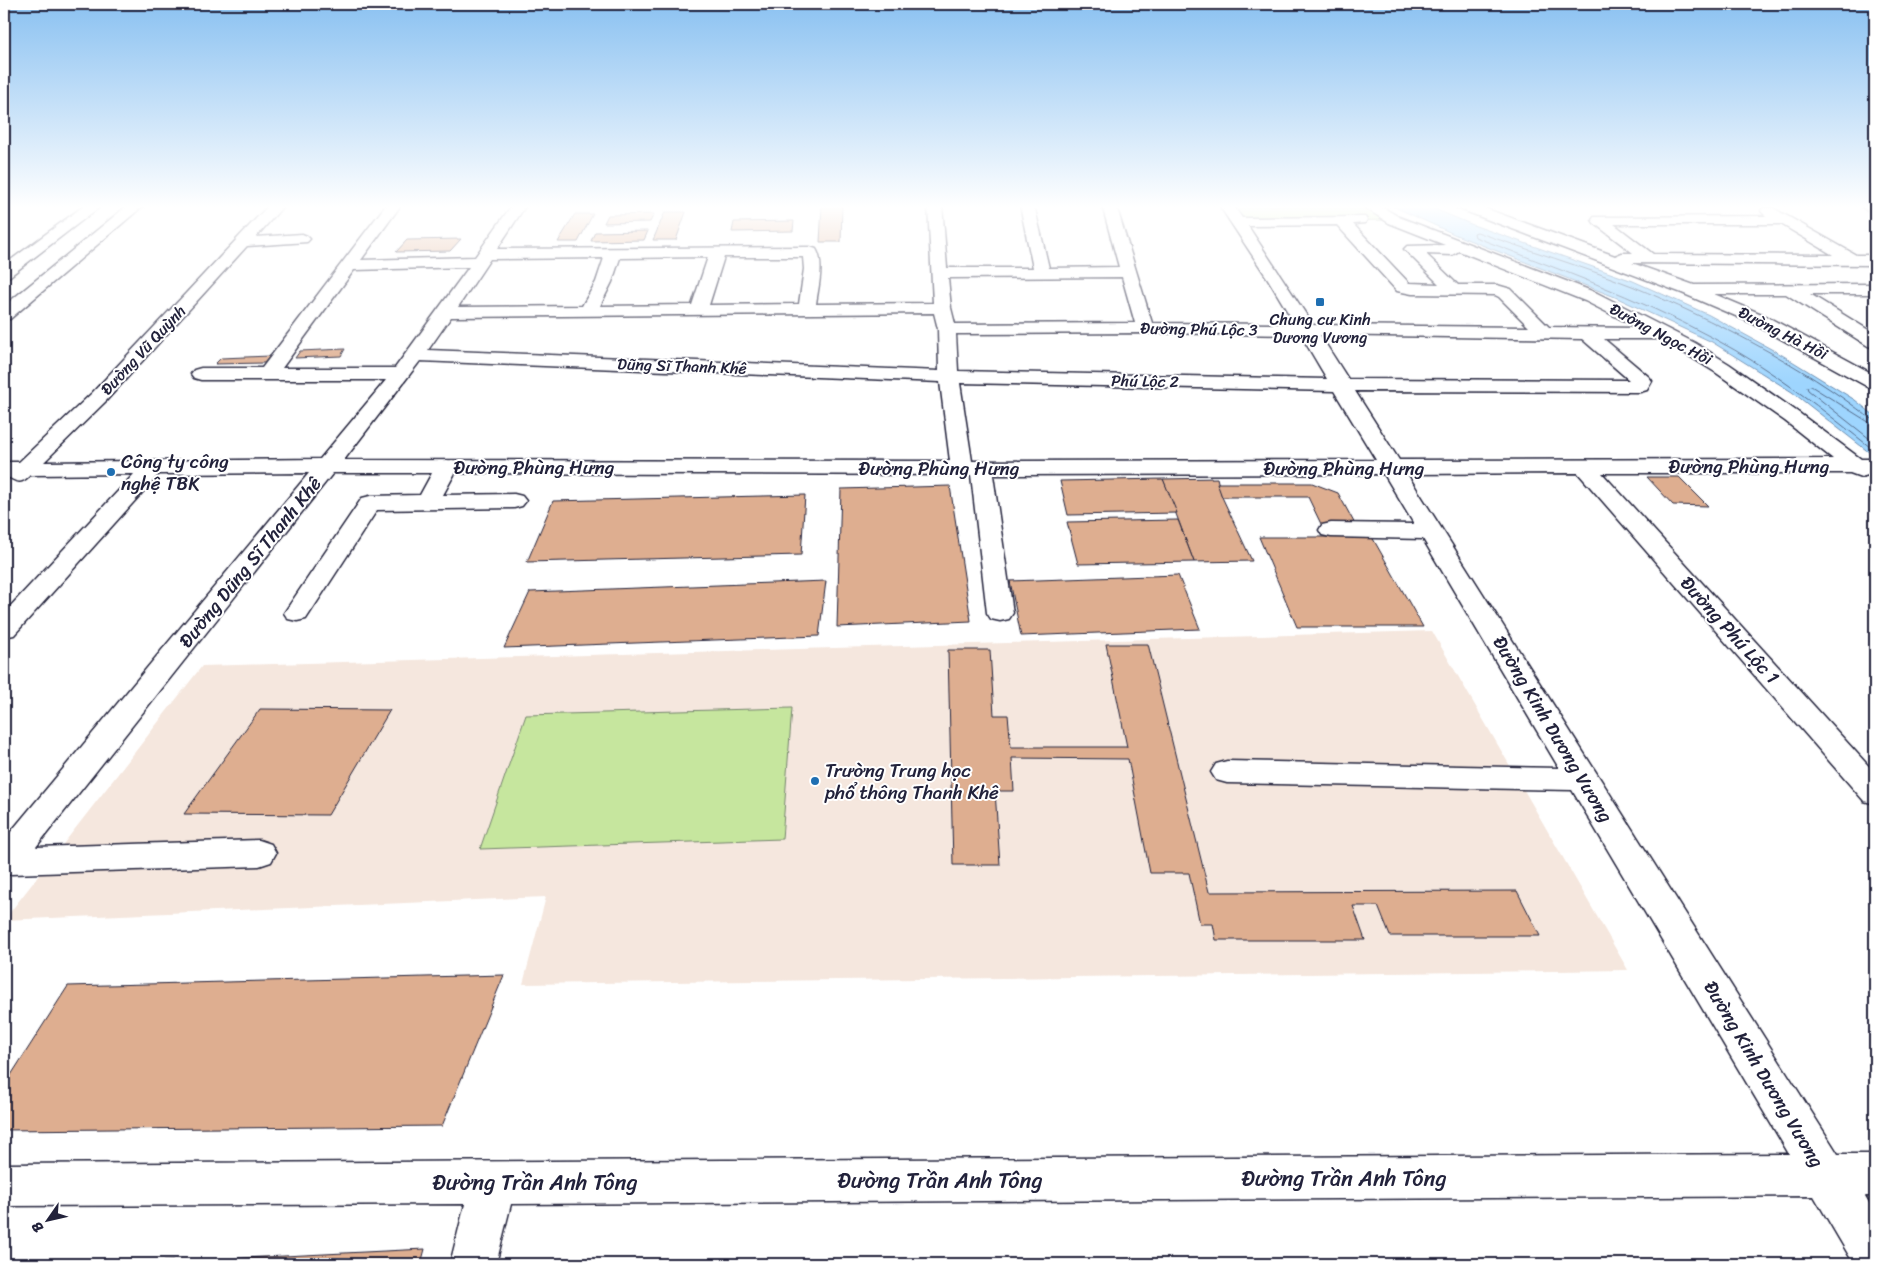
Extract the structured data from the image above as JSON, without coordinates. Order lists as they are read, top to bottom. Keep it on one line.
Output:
{"streets":{"street":["Đường Phú Lộc 3","Đường Hà Hồi","Đường Ngọc Hồi","Đường Vũ Quỳnh","Dũng Sĩ Thanh Khê","Phú Lộc 2","Đường Phùng Hưng","Đường Dũng Sĩ Thanh Khê","Đường Phú Lộc 1","Đường Kinh Dương Vương","Đường Trần Anh Tông"]},"crossings":[["Đường Phú Lộc 3","Đường Ngọc Hồi"],["Đường Phú Lộc 3","Phú Lộc 2"],["Đường Phú Lộc 3","Đường Kinh Dương Vương"],["Đường Ngọc Hồi","Đường Phùng Hưng"],["Đường Vũ Quỳnh","Đường Phùng Hưng"],["Dũng Sĩ Thanh Khê","Phú Lộc 2"],["Dũng Sĩ Thanh Khê","Đường Dũng Sĩ Thanh Khê"],["Phú Lộc 2","Đường Kinh Dương Vương"],["Đường Phùng Hưng","Đường Dũng Sĩ Thanh Khê"],["Đường Phùng Hưng","Đường Phú Lộc 1"],["Đường Phùng Hưng","Đường Kinh Dương Vương"],["Đường Kinh Dương Vương","Đường Trần Anh Tông"]],"places":{"transit":["Chung cư Kinh Dương Vương"],"other":["Công ty công nghệ TBK","Trường Trung học phổ thông Thanh Khê"]},"north":"bottom left"}
